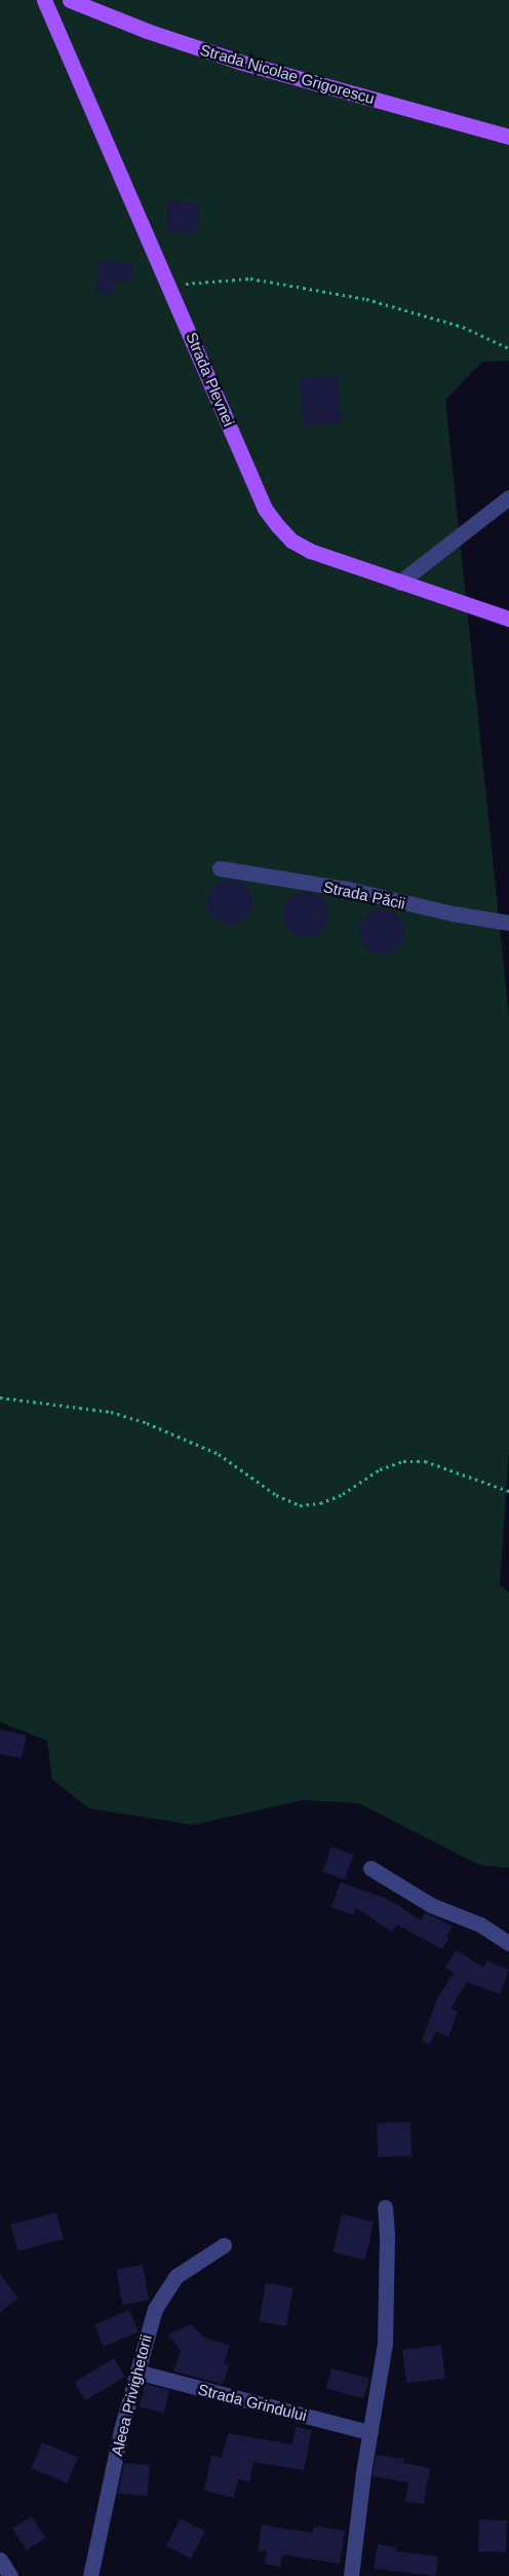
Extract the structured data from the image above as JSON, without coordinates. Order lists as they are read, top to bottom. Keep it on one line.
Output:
{"streets":{"main road":["Strada Nicolae Grigorescu","Strada Plevnei"],"street":["Strada Păcii","Aleea Privighetorii","Strada Grindului"]},"crossings":[["Aleea Privighetorii","Strada Grindului"]]}
